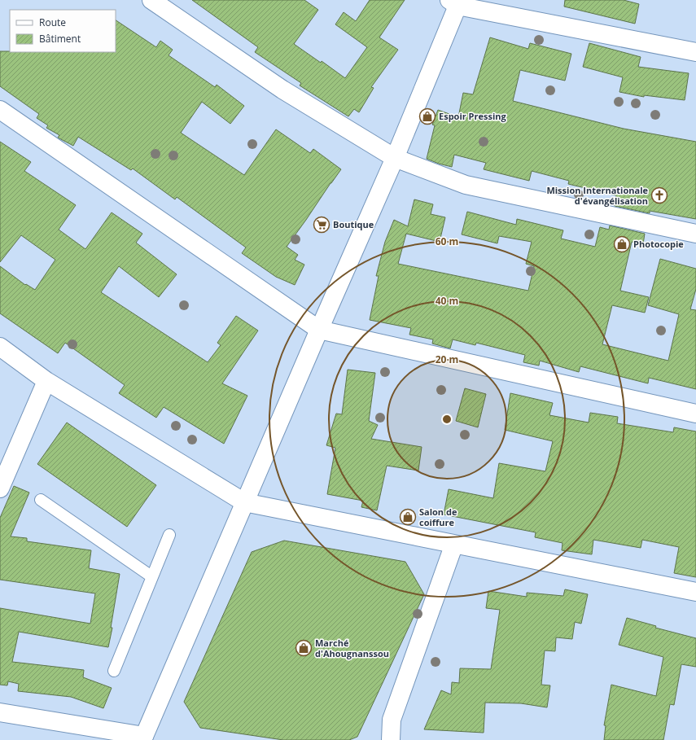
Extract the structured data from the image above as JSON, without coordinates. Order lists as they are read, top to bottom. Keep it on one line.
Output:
{"places":{"shop":["Espoir Pressing","Photocopie","Salon de coiffure","Marché d'Ahougnanssou"],"church":["Mission Internationale d'évangélisation"],"supermarket":["Boutique"]},"legend":["Route","Bâtiment"],"rings":["60 m","40 m","20 m"]}
